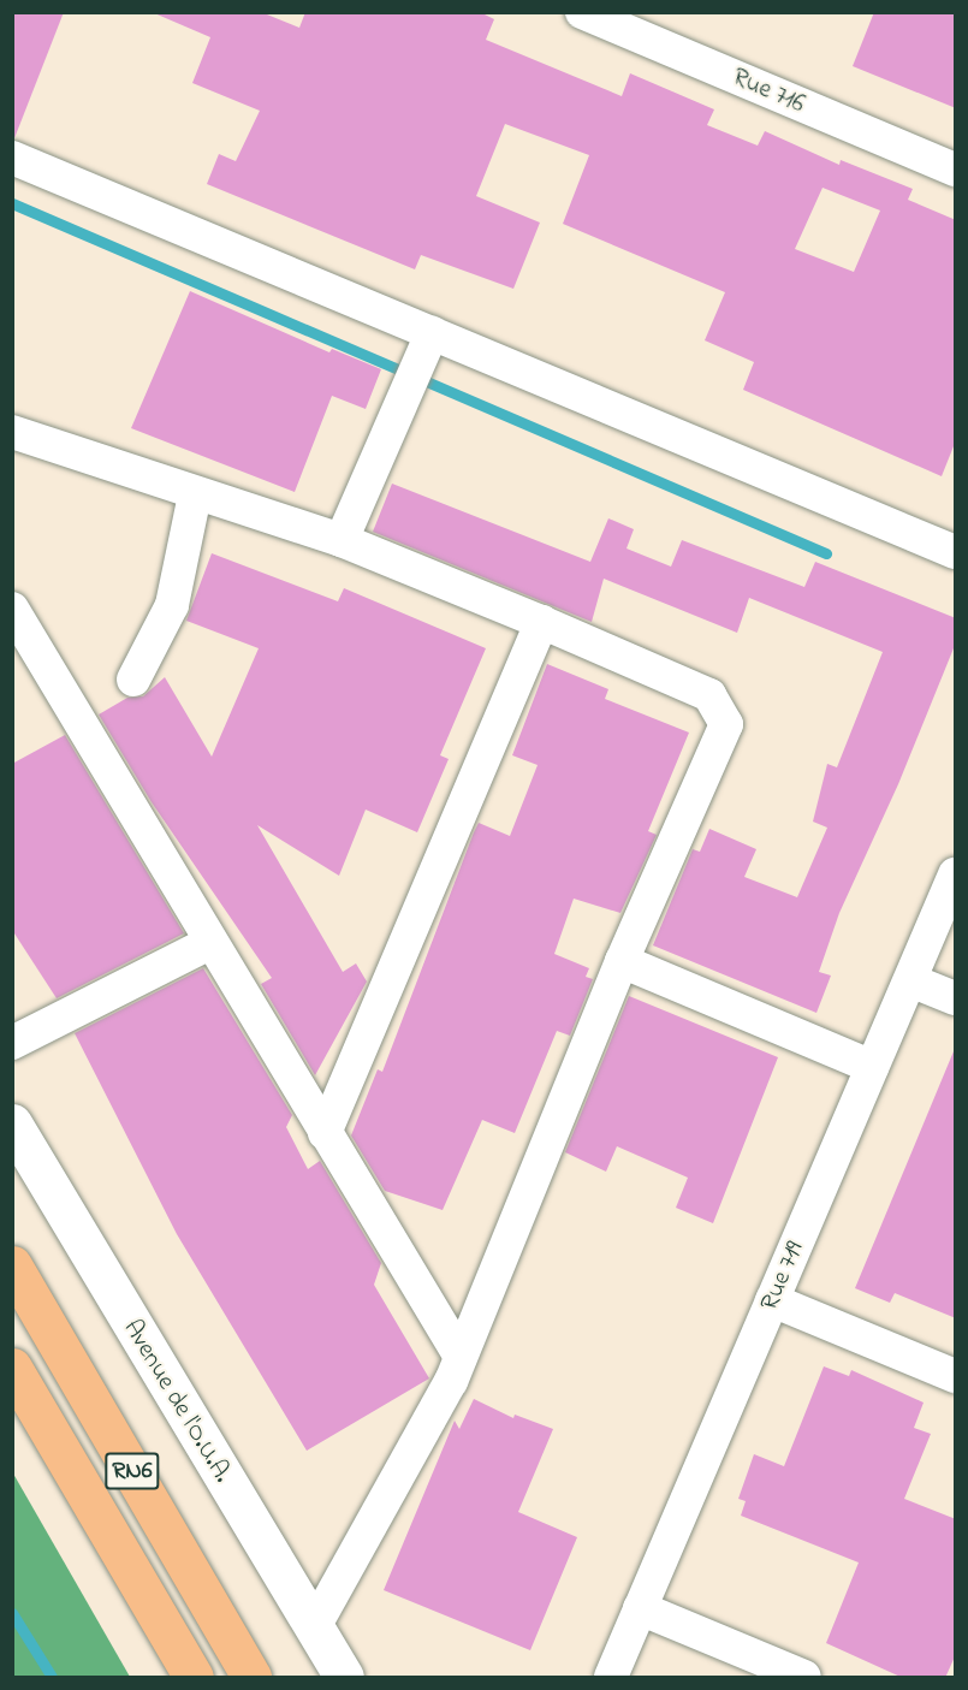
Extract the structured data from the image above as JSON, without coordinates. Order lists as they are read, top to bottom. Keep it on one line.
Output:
{"streets":{"highway":["RN6"],"street":["Rue 716","Rue 719","Avenue de l'O.U.A."]}}
